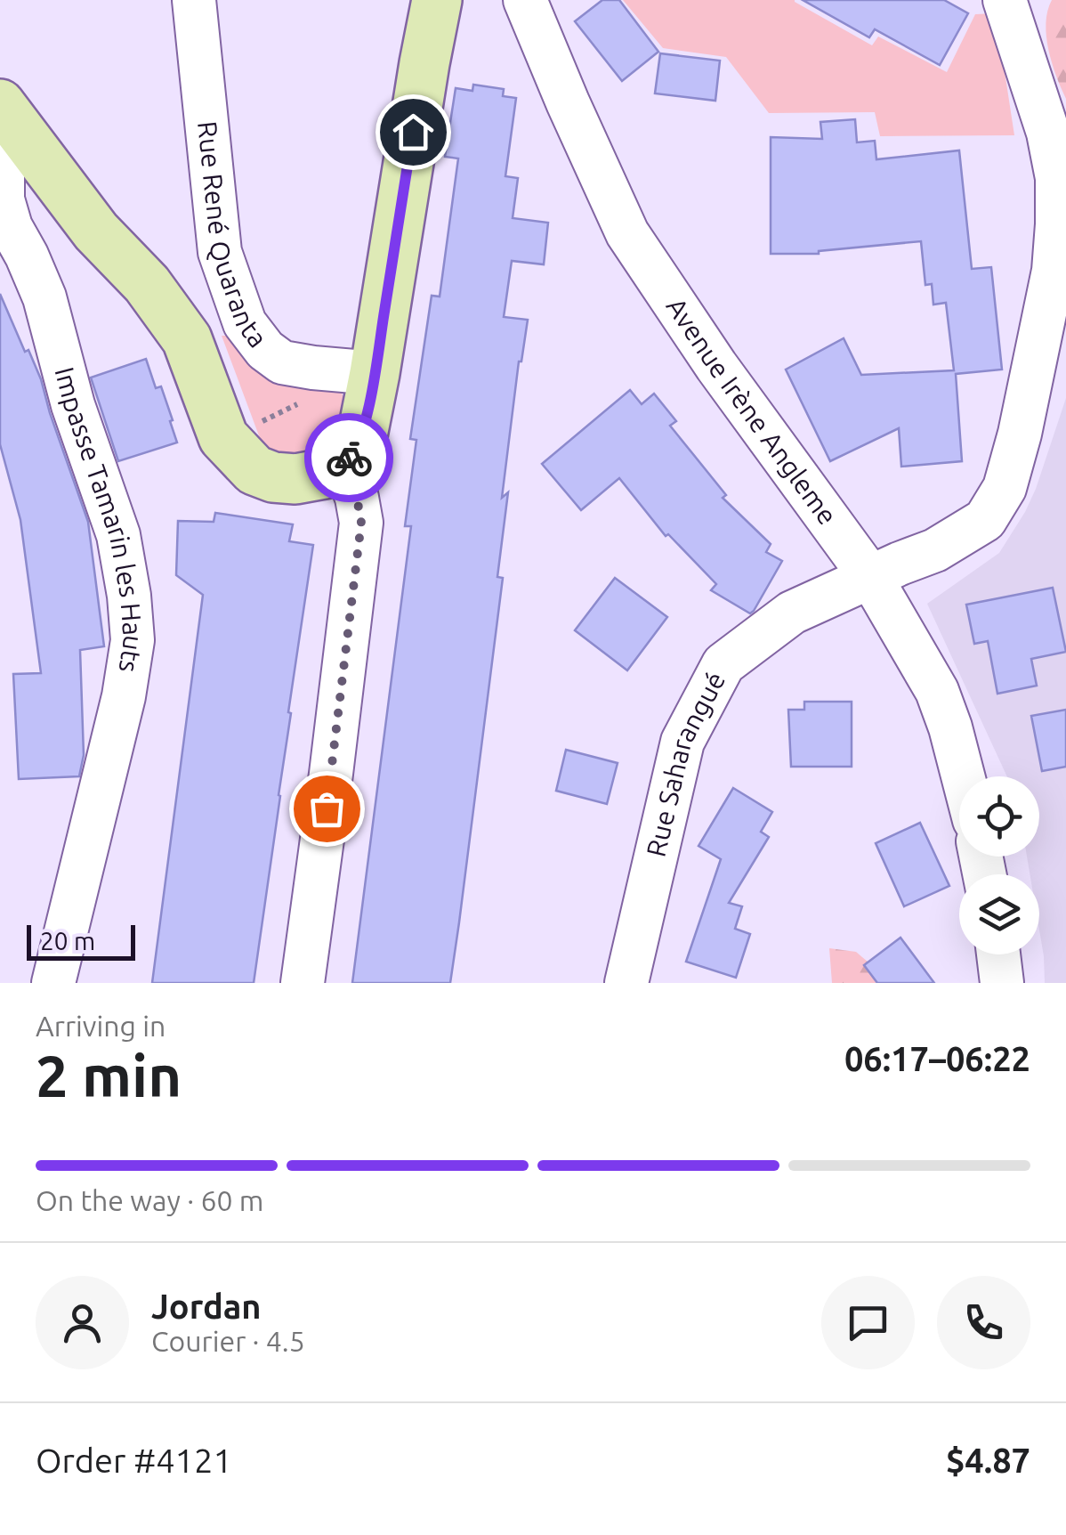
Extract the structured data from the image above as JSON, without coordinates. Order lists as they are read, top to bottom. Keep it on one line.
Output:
{"streets":{"street":["Rue René Quaranta","Avenue Irène Angleme","Impasse Tamarin les Hauts","Rue Saharangué"]},"crossings":[["Avenue Irène Angleme","Rue Saharangué"]],"scale_bar":"20 m","page":{"scale":"20 m","heading":["2 min","Arriving in","06:17–06:22"],"panel":["Jordan","Courier · 4.5","Order #4121","$4.87"],"bar":"On the way · 60 m"}}
